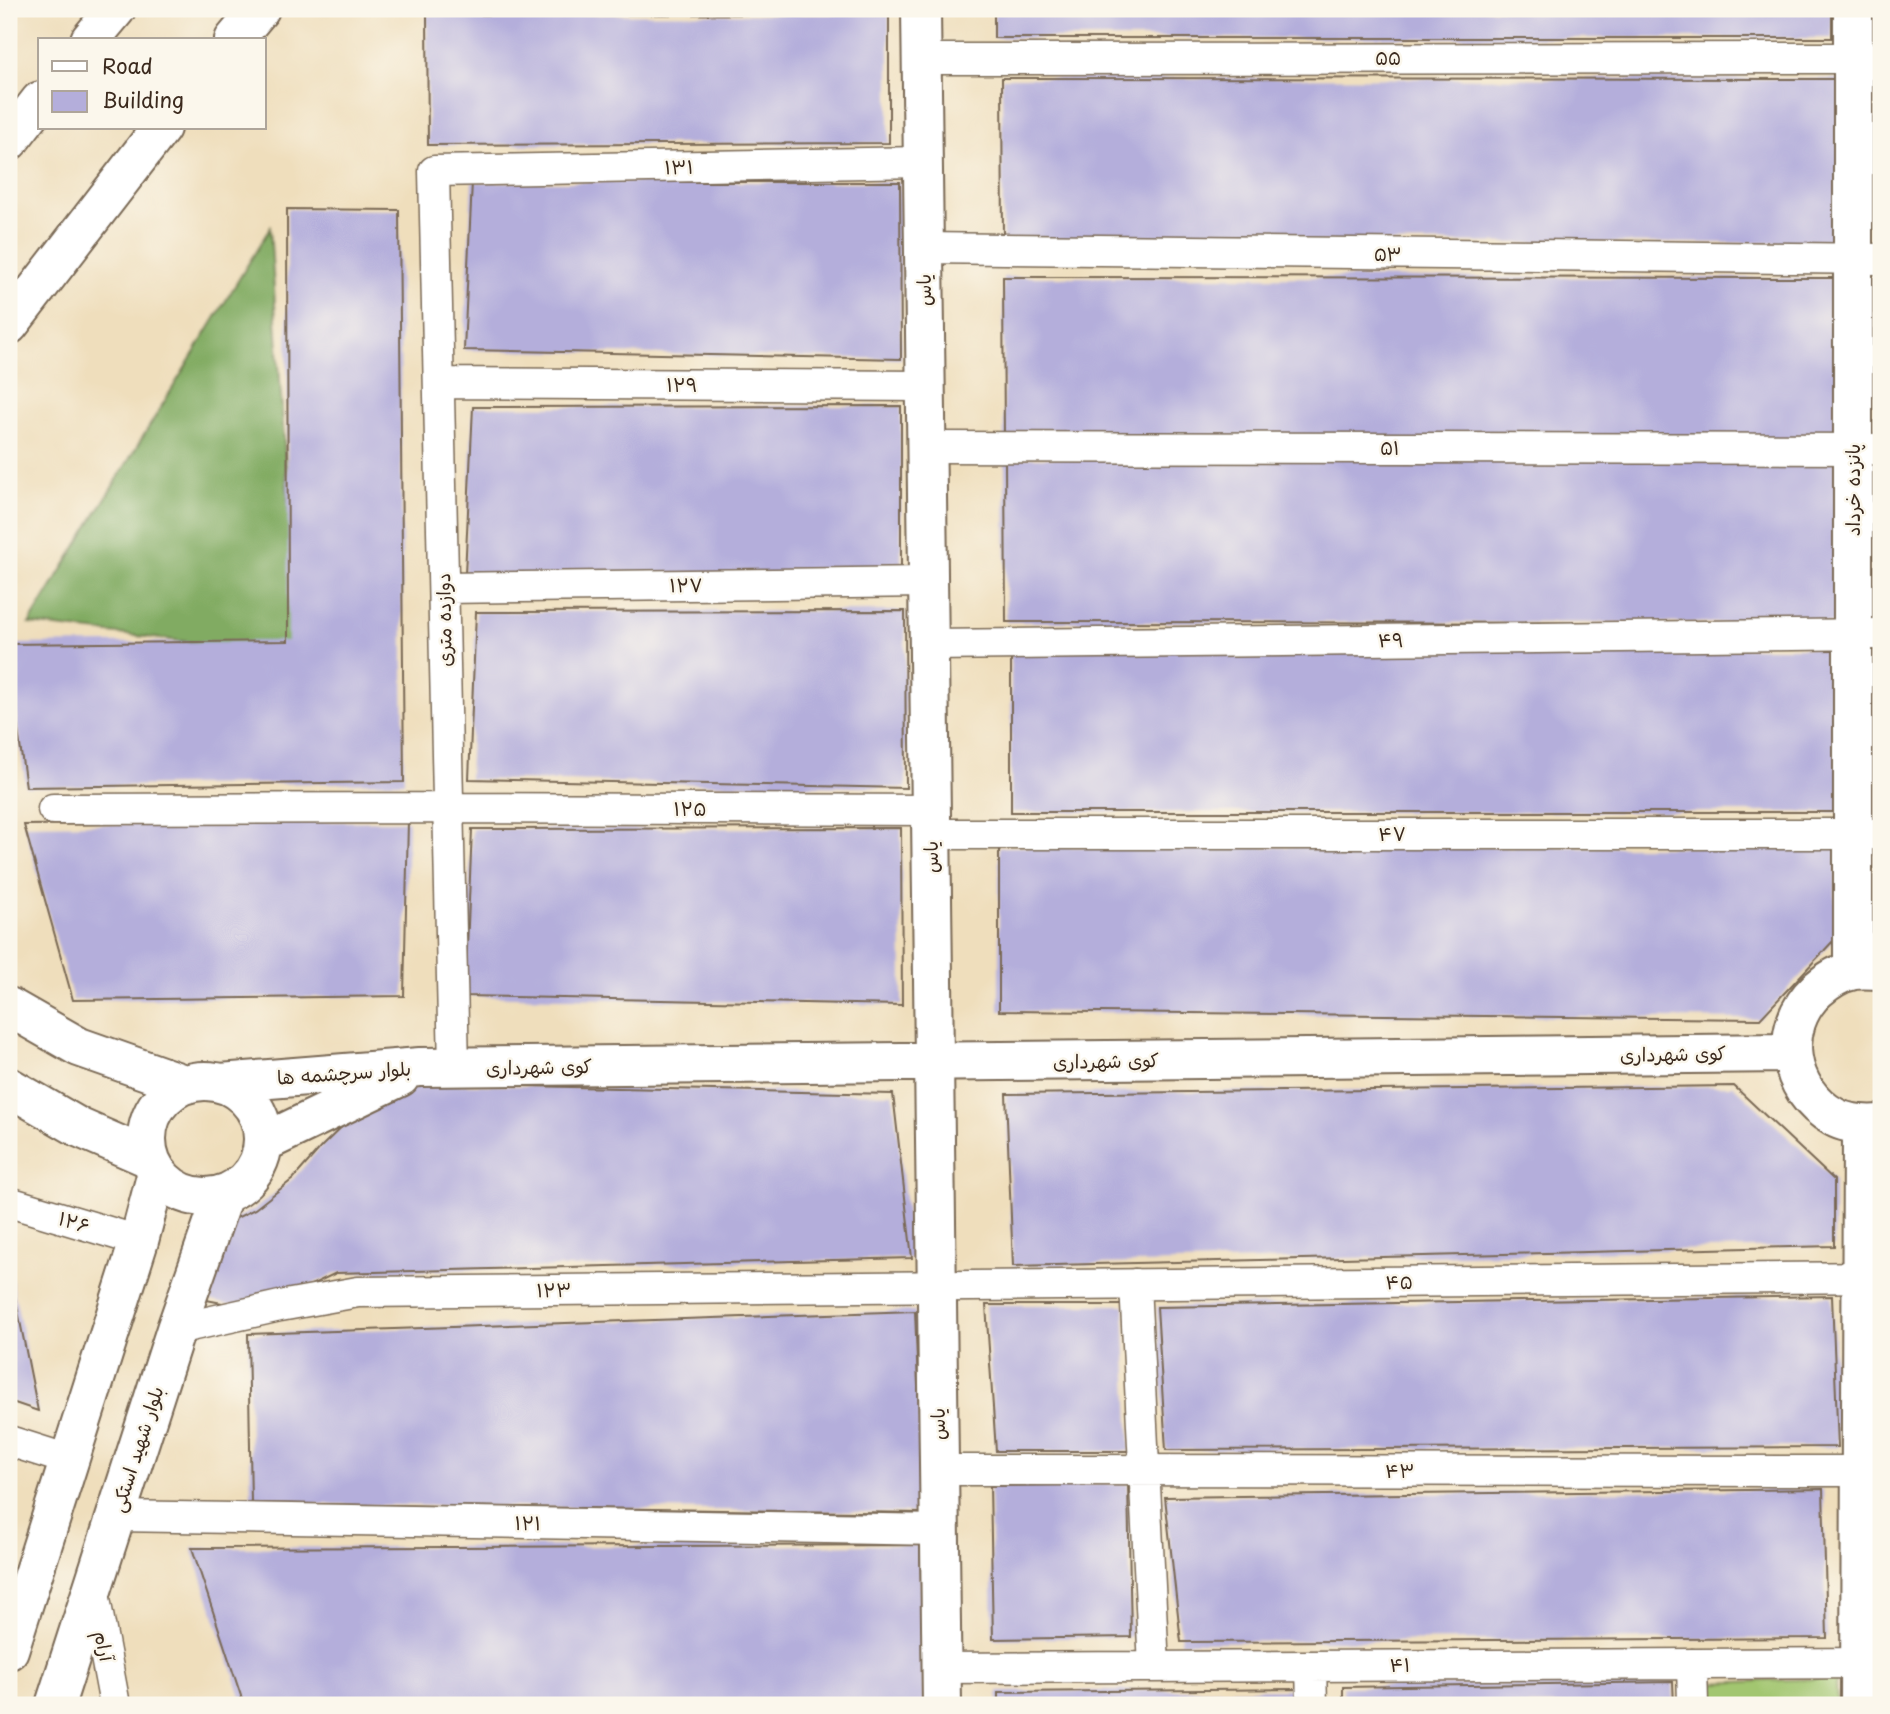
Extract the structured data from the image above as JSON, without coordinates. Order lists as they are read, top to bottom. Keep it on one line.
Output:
{"streets":{"main road":["یاس","پانزده خرداد","کوی شهرداری","بلوار سرچشمه ها","بلوار شهید استکی"],"street":["۵۵","۱۳۱","۵۳","۱۲۹","۵۱","۱۲۷","دوازده متری","۴۹","۱۲۵","۴۷","۱۲۶","۴۵","۱۲۳","۴۳","۱۲۱","آرام","۴۱"]},"crossings":[["۵۵","یاس"],["۵۵","پانزده خرداد"],["۱۳۱","یاس"],["۱۳۱","دوازده متری"],["۵۳","یاس"],["۵۳","پانزده خرداد"],["یاس","۱۲۹"],["یاس","۵۱"],["یاس","۱۲۷"],["یاس","۴۹"],["یاس","۱۲۵"],["یاس","۴۷"],["یاس","کوی شهرداری"],["یاس","۴۵"],["یاس","۱۲۳"],["یاس","۴۳"],["یاس","۱۲۱"],["یاس","۴۱"],["۱۲۹","دوازده متری"],["۵۱","پانزده خرداد"],["پانزده خرداد","۴۹"],["پانزده خرداد","۴۷"],["۱۲۷","دوازده متری"],["دوازده متری","۱۲۵"],["دوازده متری","کوی شهرداری"],["دوازده متری","بلوار سرچشمه ها"],["۱۲۵","۴۷"],["کوی شهرداری","بلوار سرچشمه ها"],["بلوار سرچشمه ها","بلوار شهید استکی"],["۴۵","۱۲۳"],["۱۲۳","بلوار شهید استکی"],["بلوار شهید استکی","۱۲۱"],["بلوار شهید استکی","آرام"]],"legend":["Road","Building"]}
